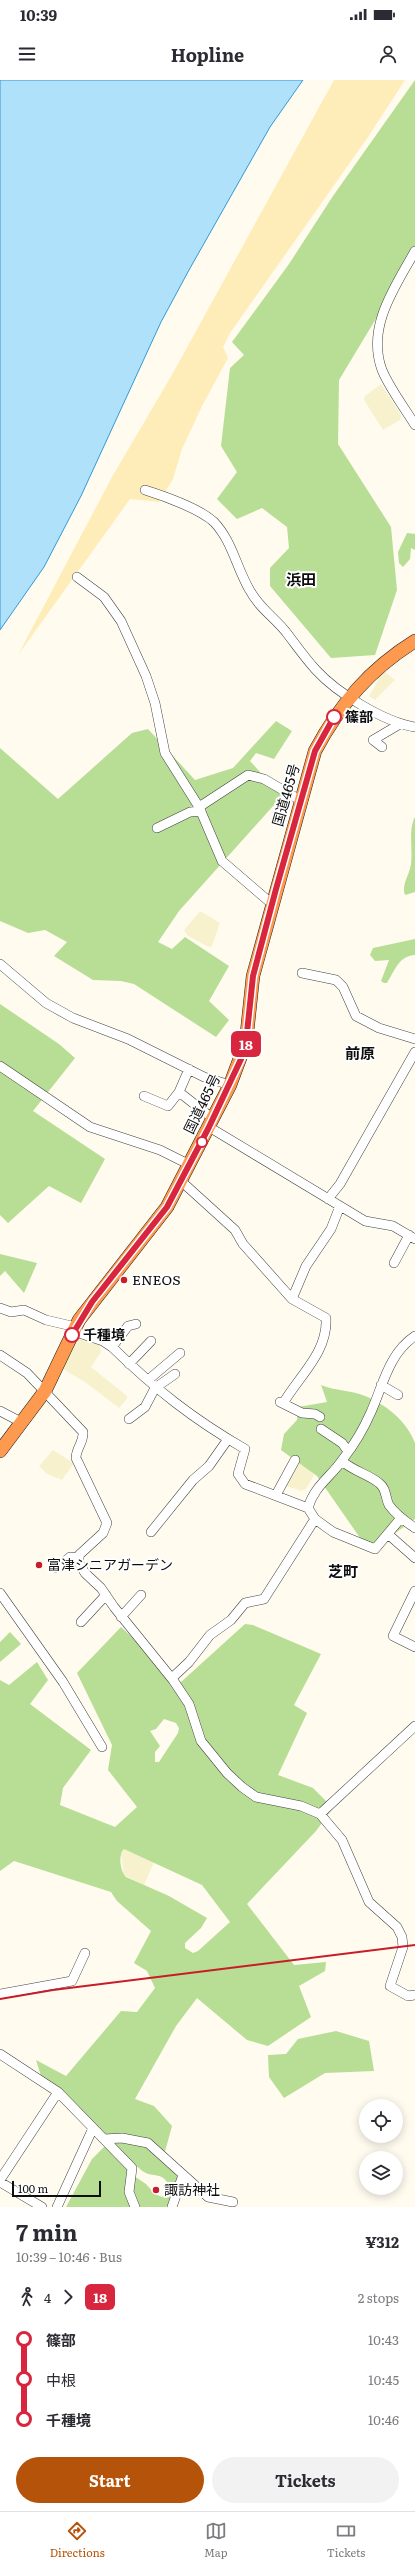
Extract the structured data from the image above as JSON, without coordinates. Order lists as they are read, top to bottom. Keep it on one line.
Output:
{"streets":{"highway":["国道465号"]},"districts":["浜田","前原","芝町"],"places":["篠部","ENEOS","千種境","富津シニアガーデン","諏訪神社"],"lines":["bus line 18"],"scale_bar":"100 m","page":{"status":"10:39","header":"Hopline","on_map":"18","scale":"100 m","heading":["7 min","10:39 – 10:46 · Bus","¥312"],"legs":["4","18","2 stops"],"list":[{"name":"篠部","value":"10:43"},{"name":"中根","value":"10:45"},{"name":"千種境","value":"10:46"}],"buttons":["Start","Tickets"],"tabs":["Directions","Map","Tickets"]}}
